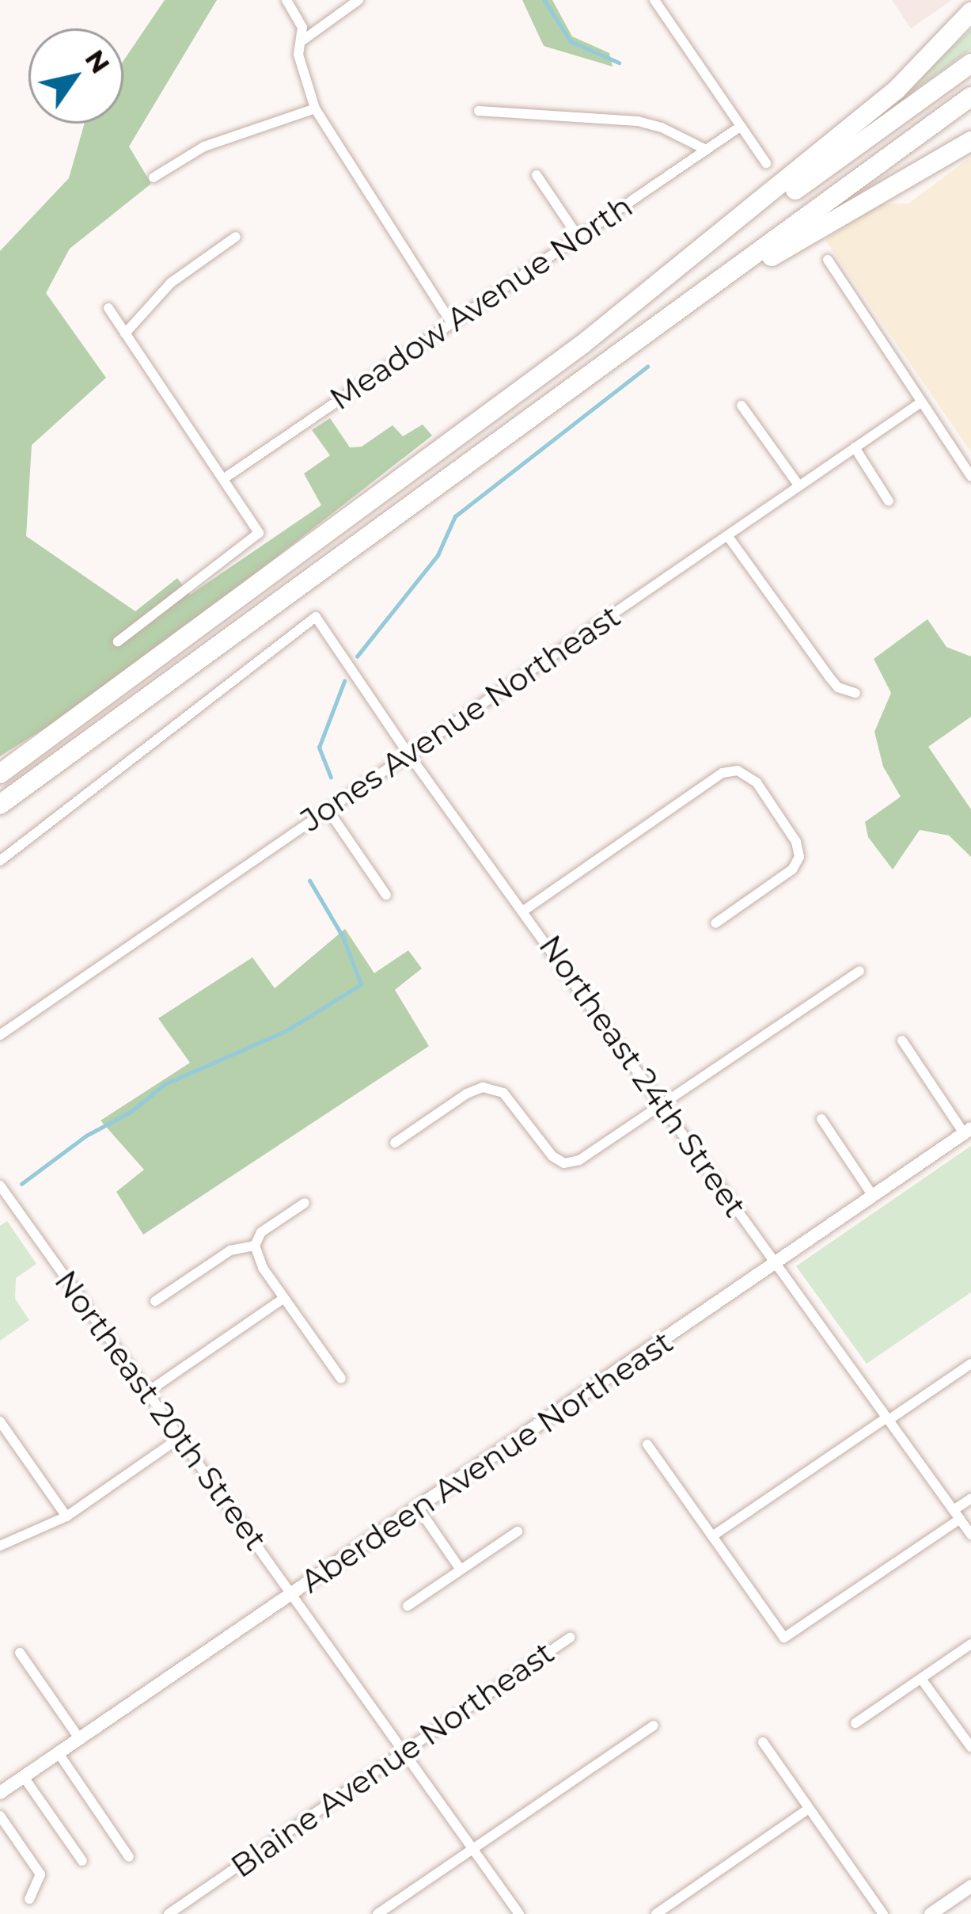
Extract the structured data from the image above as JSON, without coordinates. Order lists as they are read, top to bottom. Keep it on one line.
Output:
{"streets":{"street":["Meadow Avenue North","Jones Avenue Northeast","Northeast 24th Street","Northeast 20th Street","Aberdeen Avenue Northeast","Blaine Avenue Northeast"]},"crossings":[["Jones Avenue Northeast","Northeast 24th Street"],["Northeast 24th Street","Aberdeen Avenue Northeast"],["Northeast 20th Street","Aberdeen Avenue Northeast"],["Northeast 20th Street","Blaine Avenue Northeast"]],"north":"top right"}
